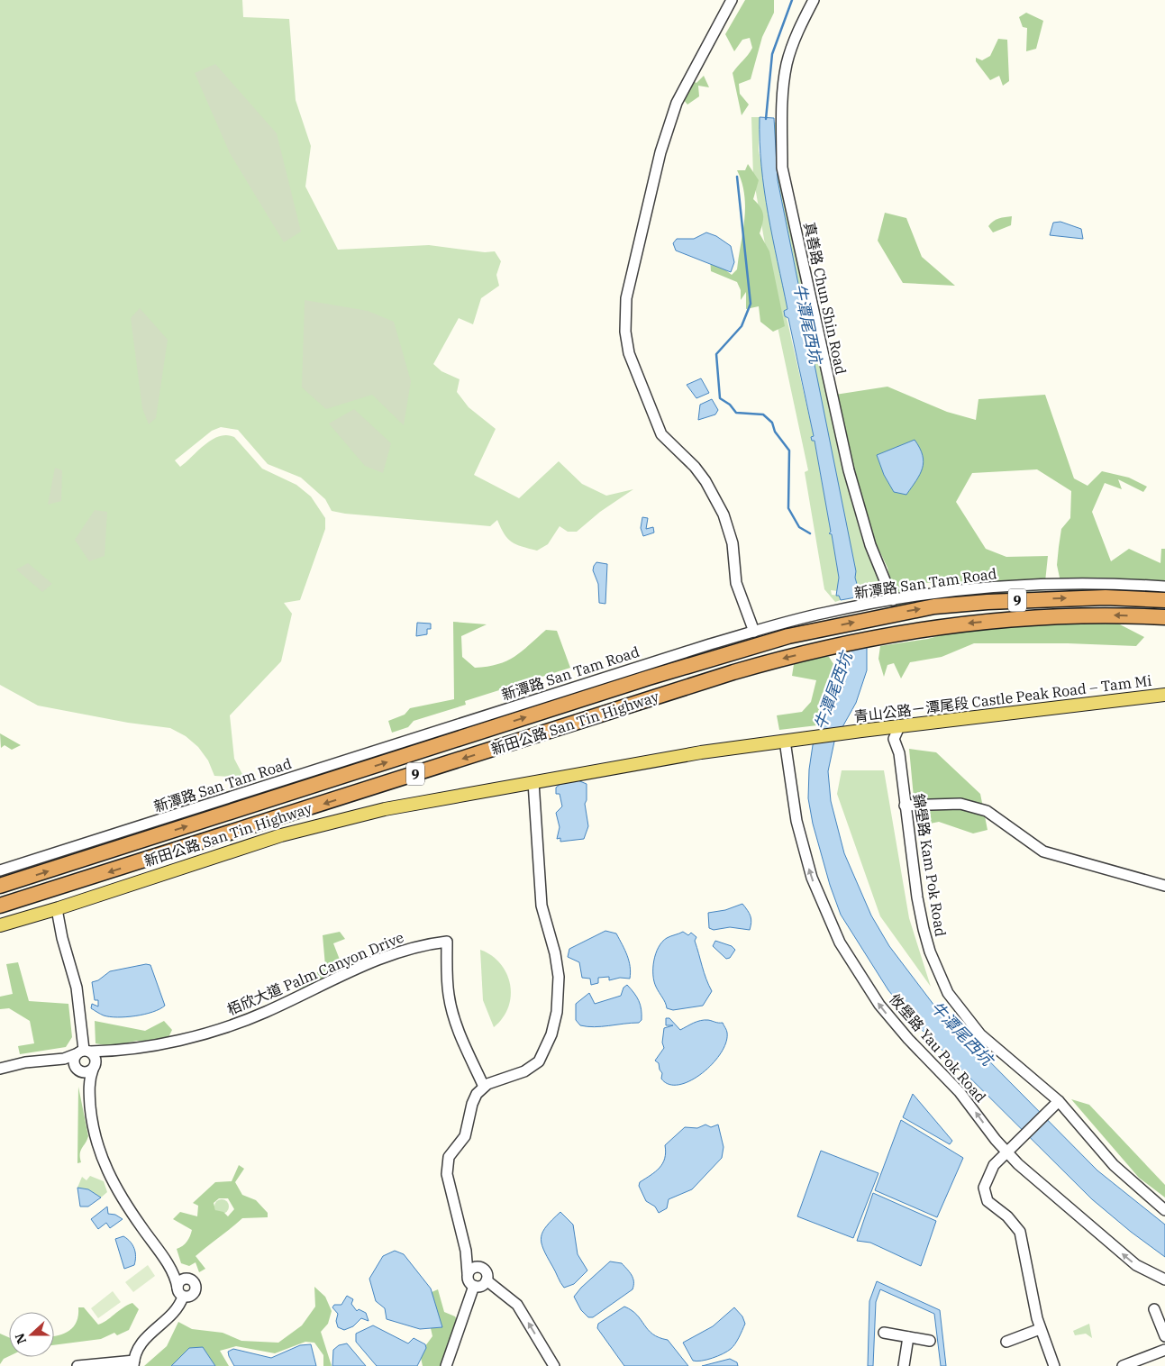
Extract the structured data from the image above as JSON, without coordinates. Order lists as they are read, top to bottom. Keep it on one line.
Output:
{"streets":{"highway":["9","新田公路 San Tin Highway"],"main road":["青山公路－潭尾段 Castle Peak Road – Tam Mi"],"street":["真善路 Chun Shin Road","新潭路 San Tam Road","錦壆路 Kam Pok Road","栢欣大道 Palm Canyon Drive","攸壆路 Yau Pok Road"]},"crossings":[["真善路 Chun Shin Road","新潭路 San Tam Road"],["新潭路 San Tam Road","新田公路 San Tin Highway"],["青山公路－潭尾段 Castle Peak Road – Tam Mi","錦壆路 Kam Pok Road"],["青山公路－潭尾段 Castle Peak Road – Tam Mi","攸壆路 Yau Pok Road"]],"one_way":["攸壆路 Yau Pok Road"],"water":["牛潭尾西坑"],"north":"left"}
